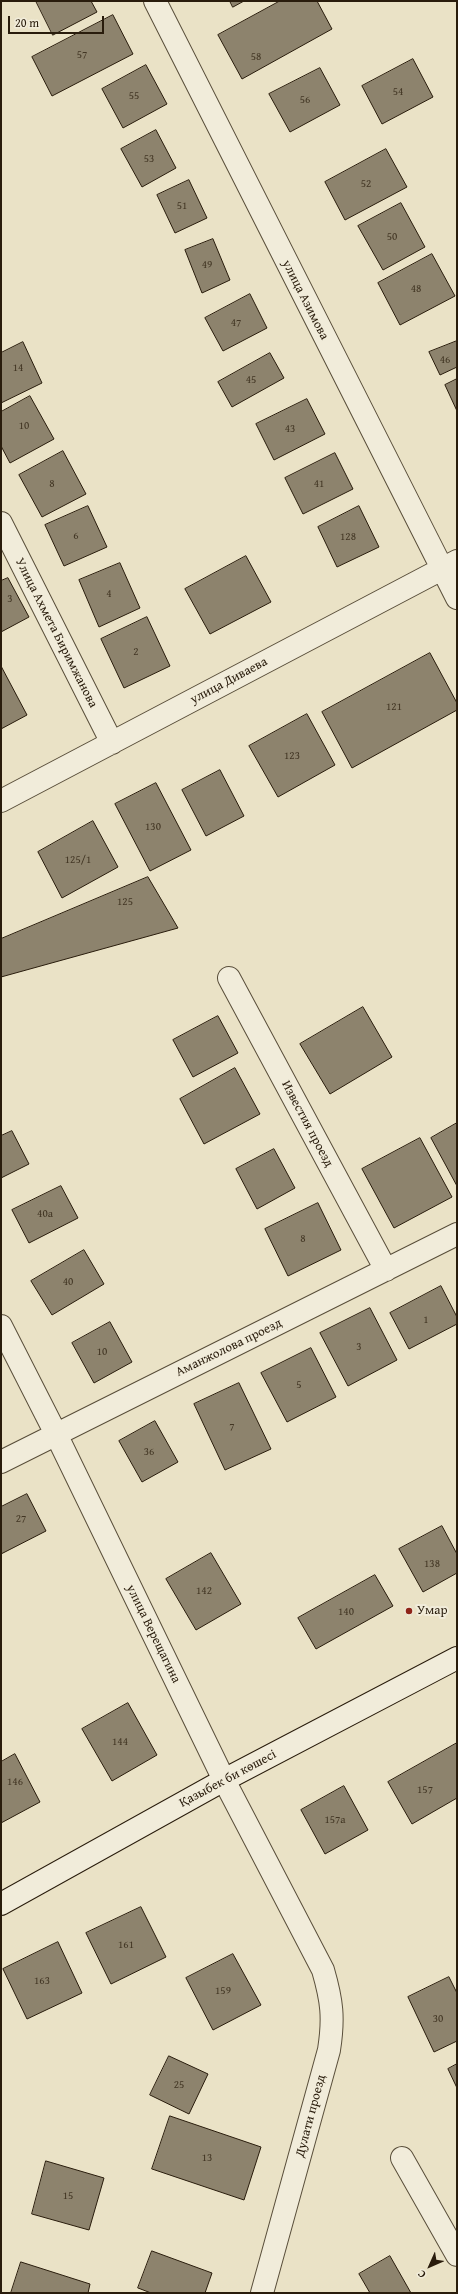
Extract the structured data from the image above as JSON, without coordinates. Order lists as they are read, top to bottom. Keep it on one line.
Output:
{"streets":{"street":["улица Азимова","Улица Ахмета Биримжанова","улица Диваева","Известия проезд","Аманжолова проезд","улица Верещагина","Қазыбек би көшесі","Дулати проезд"]},"crossings":[["улица Азимова","улица Диваева"],["Улица Ахмета Биримжанова","улица Диваева"],["Известия проезд","Аманжолова проезд"],["Аманжолова проезд","улица Верещагина"],["улица Верещагина","Қазыбек би көшесі"],["улица Верещагина","Дулати проезд"]],"places":["Умар"],"house_numbers":["57","58","54","55","56","53","52","51","50","49","48","47","46","14","45","10","43","8","41","6","128","4","3","2","121","123","130","125/1","125","40а","8","40","1","3","10","5","7","36","27","138","142","140","144","146","157","157а","161","163","159","30","25","13","15"],"scale_bar":"20 m","north":"bottom left"}
